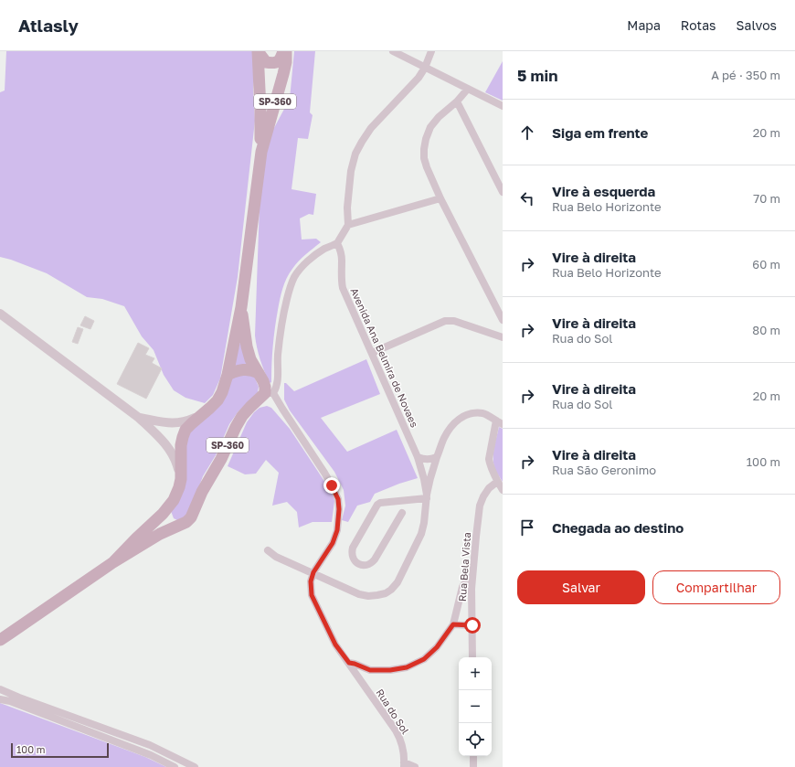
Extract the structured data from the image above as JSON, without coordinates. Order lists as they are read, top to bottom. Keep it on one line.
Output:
{"streets":{"main road":["SP-360"],"street":["Avenida Ana Belmira de Novaes","Rua Bela Vista","Rua do Sol"]},"scale_bar":"100 m","page":{"header":"Atlasly","nav":["Mapa","Rotas","Salvos"],"heading":["5 min","A pé · 350 m"],"list":[["Siga em frente","20 m"],["Vire à esquerda","Rua Belo Horizonte","70 m"],["Vire à direita","Rua Belo Horizonte","60 m"],["Vire à direita","Rua do Sol","80 m"],["Vire à direita","Rua do Sol","20 m"],["Vire à direita","Rua São Geronimo","100 m"],"Chegada ao destino"],"buttons":["Salvar","Compartilhar"],"map_buttons":["+","−"],"scale":"100 m"}}
